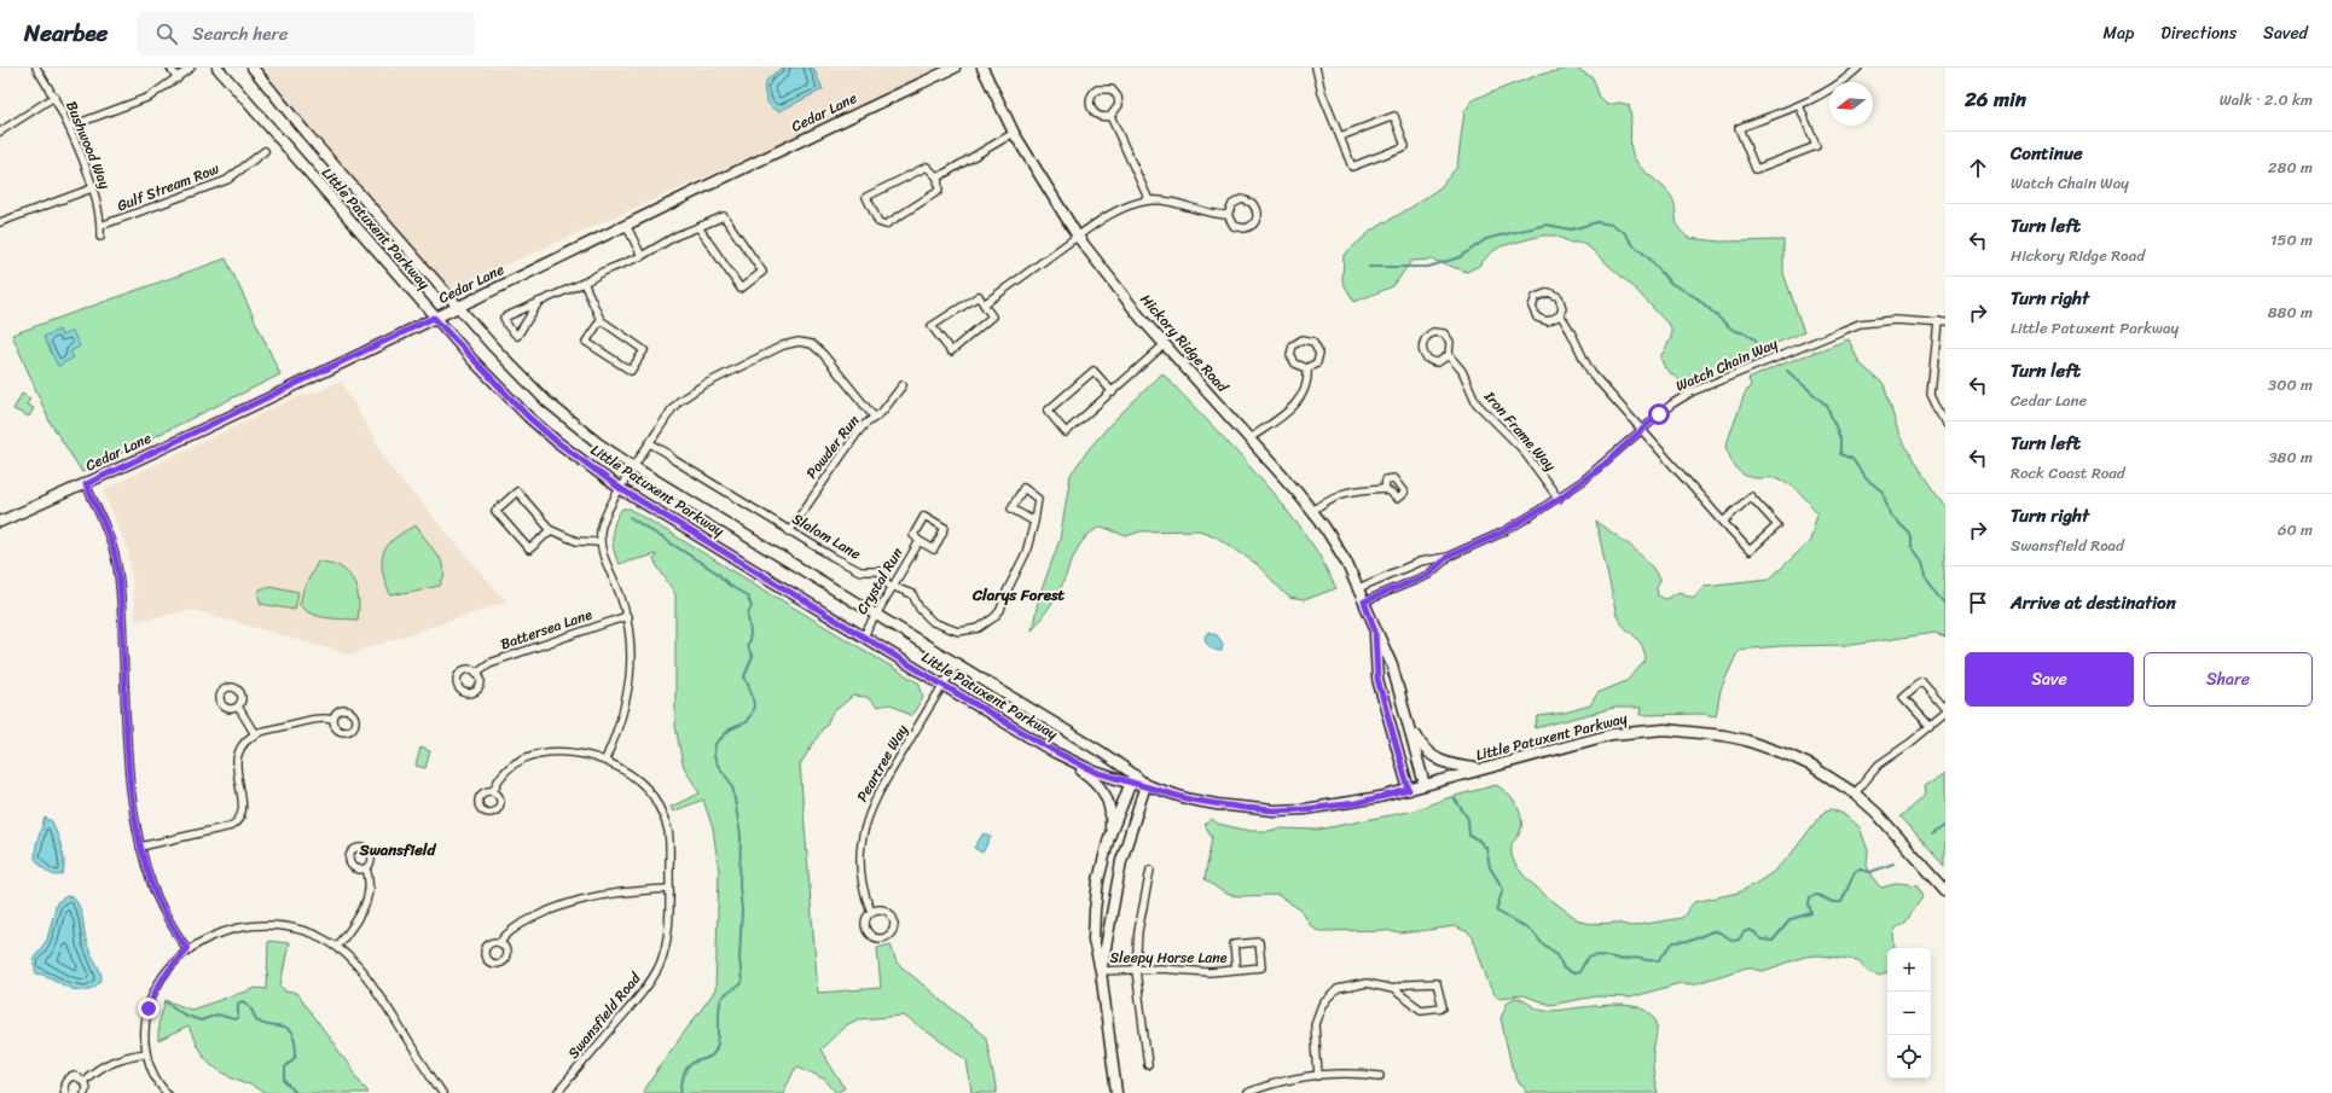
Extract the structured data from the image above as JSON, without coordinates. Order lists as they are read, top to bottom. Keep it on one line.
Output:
{"streets":{"street":["Cedar Lane","Bushwood Way","Gulf Stream Row","Little Patuxent Parkway","Hickory Ridge Road","Watch Chain Way","Iron Frame Way","Powder Run","Slalom Lane","Crystal Run","Battersea Lane","Peartree Way","Sleepy Horse Lane","Swansfield Road"]},"crossings":[["Cedar Lane","Little Patuxent Parkway"],["Bushwood Way","Gulf Stream Row"],["Little Patuxent Parkway","Hickory Ridge Road"],["Little Patuxent Parkway","Crystal Run"],["Little Patuxent Parkway","Peartree Way"],["Hickory Ridge Road","Watch Chain Way"],["Watch Chain Way","Iron Frame Way"],["Powder Run","Slalom Lane"],["Slalom Lane","Crystal Run"]],"districts":["Clarys Forest","Swansfield"],"north":"left","page":{"header":"Nearbee","search":"Search here","nav":["Map","Directions","Saved"],"heading":["26 min","Walk · 2.0 km"],"list":[["Continue","Watch Chain Way","280 m"],["Turn left","Hickory Ridge Road","150 m"],["Turn right","Little Patuxent Parkway","880 m"],["Turn left","Cedar Lane","300 m"],["Turn left","Rock Coast Road","380 m"],["Turn right","Swansfield Road","60 m"],"Arrive at destination"],"buttons":["Save","Share"],"map_buttons":["+","−"]}}
